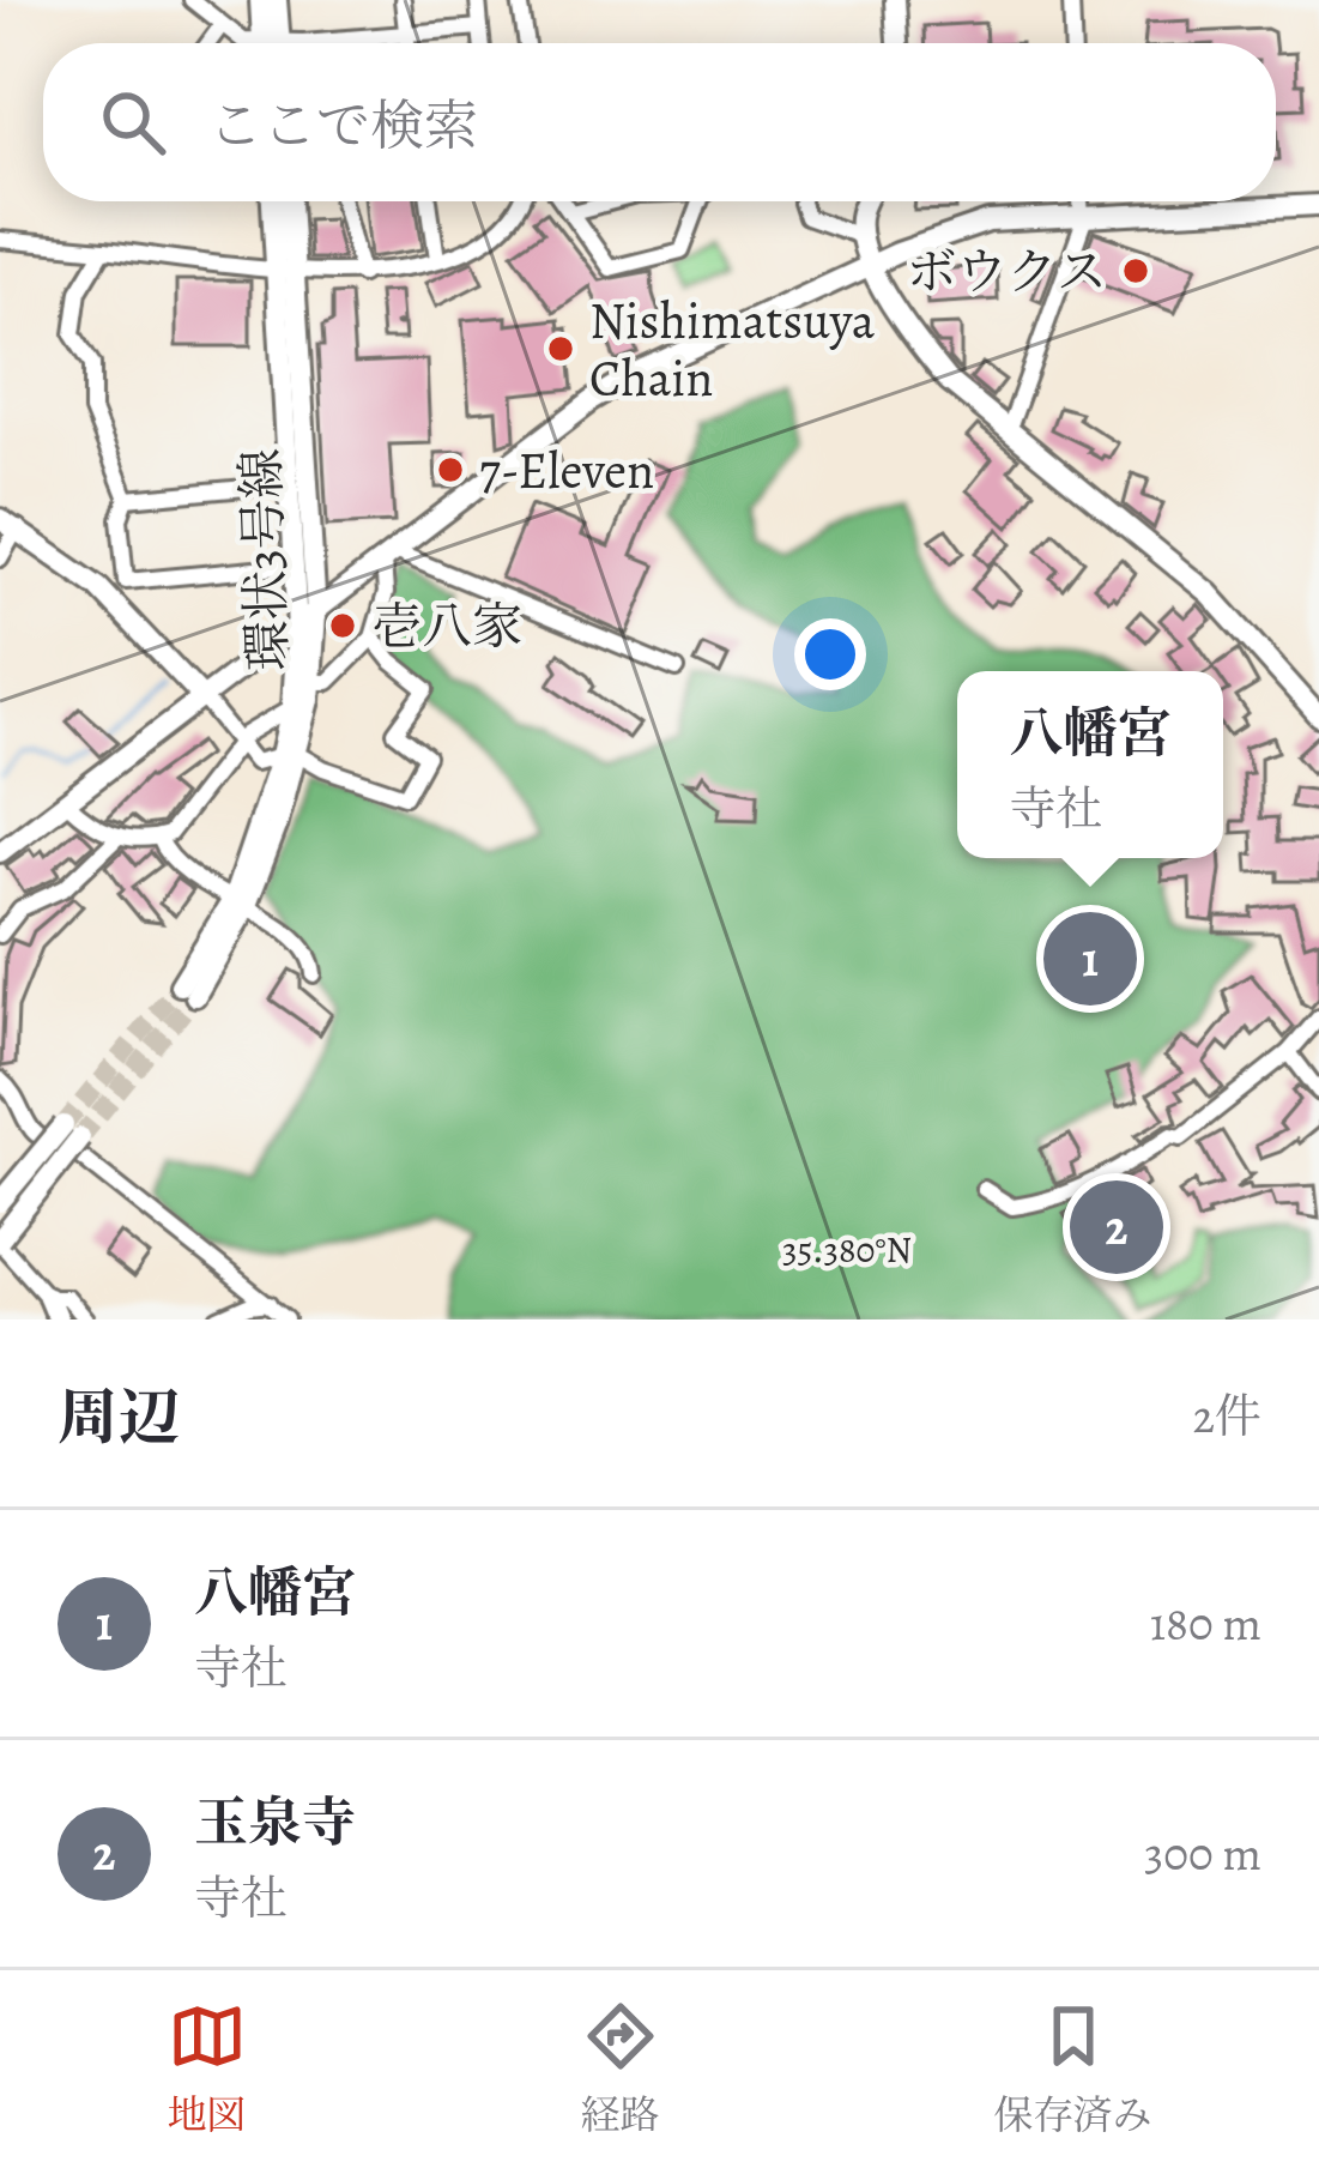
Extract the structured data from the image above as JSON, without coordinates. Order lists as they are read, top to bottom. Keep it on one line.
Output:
{"streets":{"street":["環状3号線"]},"places":["ボウクス","Nishimatsuya Chain","7-Eleven","壱八家"],"page":{"search":"ここで検索","popup":["八幡宮","寺社"],"pins":["1","2"],"heading":["周辺","2件"],"list":[{"mark":"1","name":"八幡宮","note":"寺社","value":"180 m"},{"mark":"2","name":"玉泉寺","note":"寺社","value":"300 m"}],"nav":["地図","経路","保存済み"]},"coordinates":["35.380°N"]}
